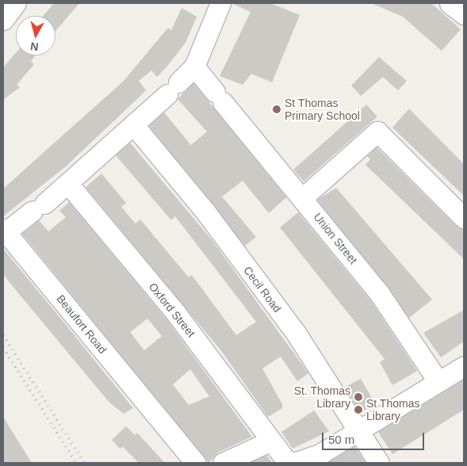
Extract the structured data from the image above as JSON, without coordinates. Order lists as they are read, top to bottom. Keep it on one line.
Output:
{"streets":{"street":["Union Street","Cecil Road","Oxford Street","Beaufort Road"]},"places":["St Thomas Primary School","St. Thomas Library","St Thomas Library"],"scale_bar":"50 m","north":"bottom"}
